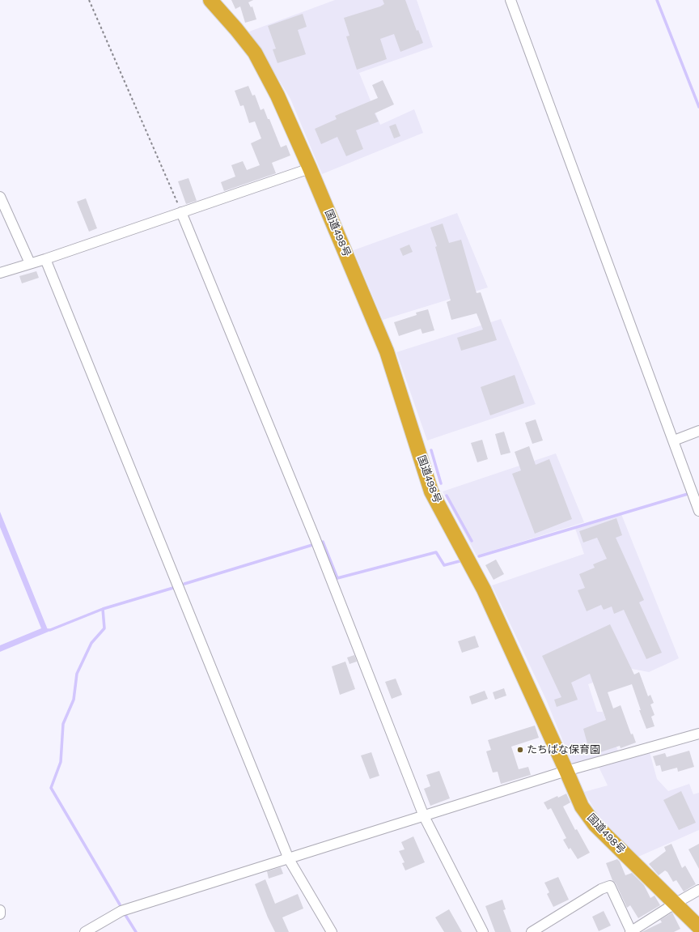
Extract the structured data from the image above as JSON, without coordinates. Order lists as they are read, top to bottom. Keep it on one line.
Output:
{"streets":{"highway":["国道498号"]},"places":["たちばな保育園"]}
